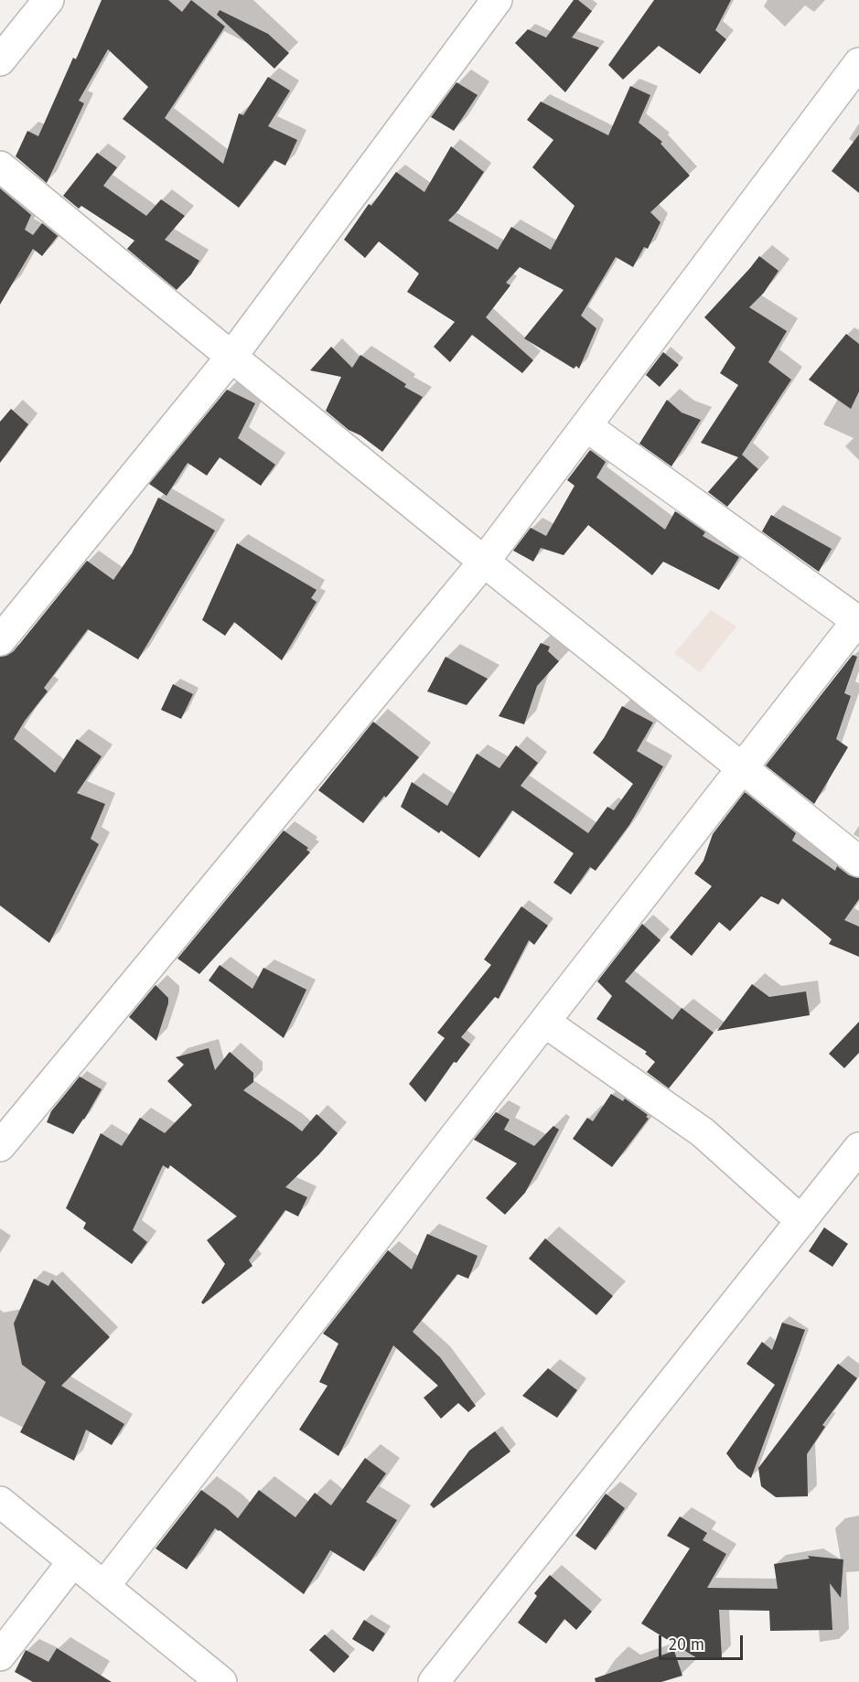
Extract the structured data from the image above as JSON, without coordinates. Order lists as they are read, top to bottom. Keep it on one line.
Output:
{"scale_bar":"20 m"}
